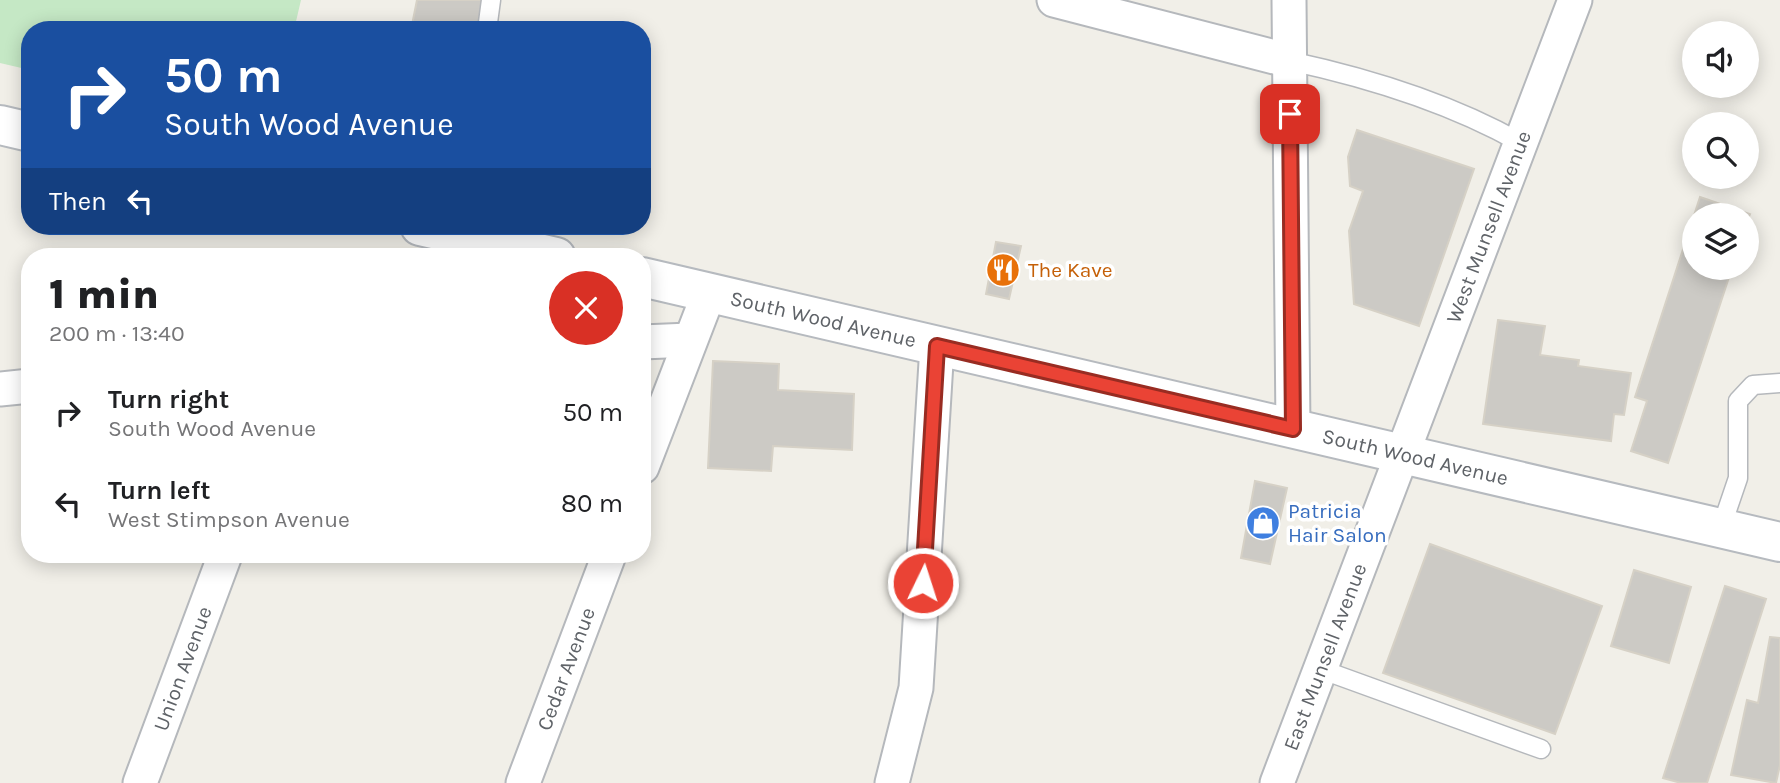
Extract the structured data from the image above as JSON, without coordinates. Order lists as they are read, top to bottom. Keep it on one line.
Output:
{"streets":{"main road":["South Wood Avenue"],"street":["West Munsell Avenue","East Munsell Avenue","Union Avenue","Cedar Avenue"]},"crossings":[["West Munsell Avenue","South Wood Avenue"],["West Munsell Avenue","East Munsell Avenue"],["South Wood Avenue","East Munsell Avenue"]],"places":{"restaurant":["The Kave"],"shop":["Patricia Hair Salon"]},"page":{"turn":["50 m","South Wood Avenue"],"then":"Then","heading":["1 min","200 m · 13:40"],"list":[{"name":"Turn right","note":"South Wood Avenue","value":"50 m"},{"name":"Turn left","note":"West Stimpson Avenue","value":"80 m"}]}}
